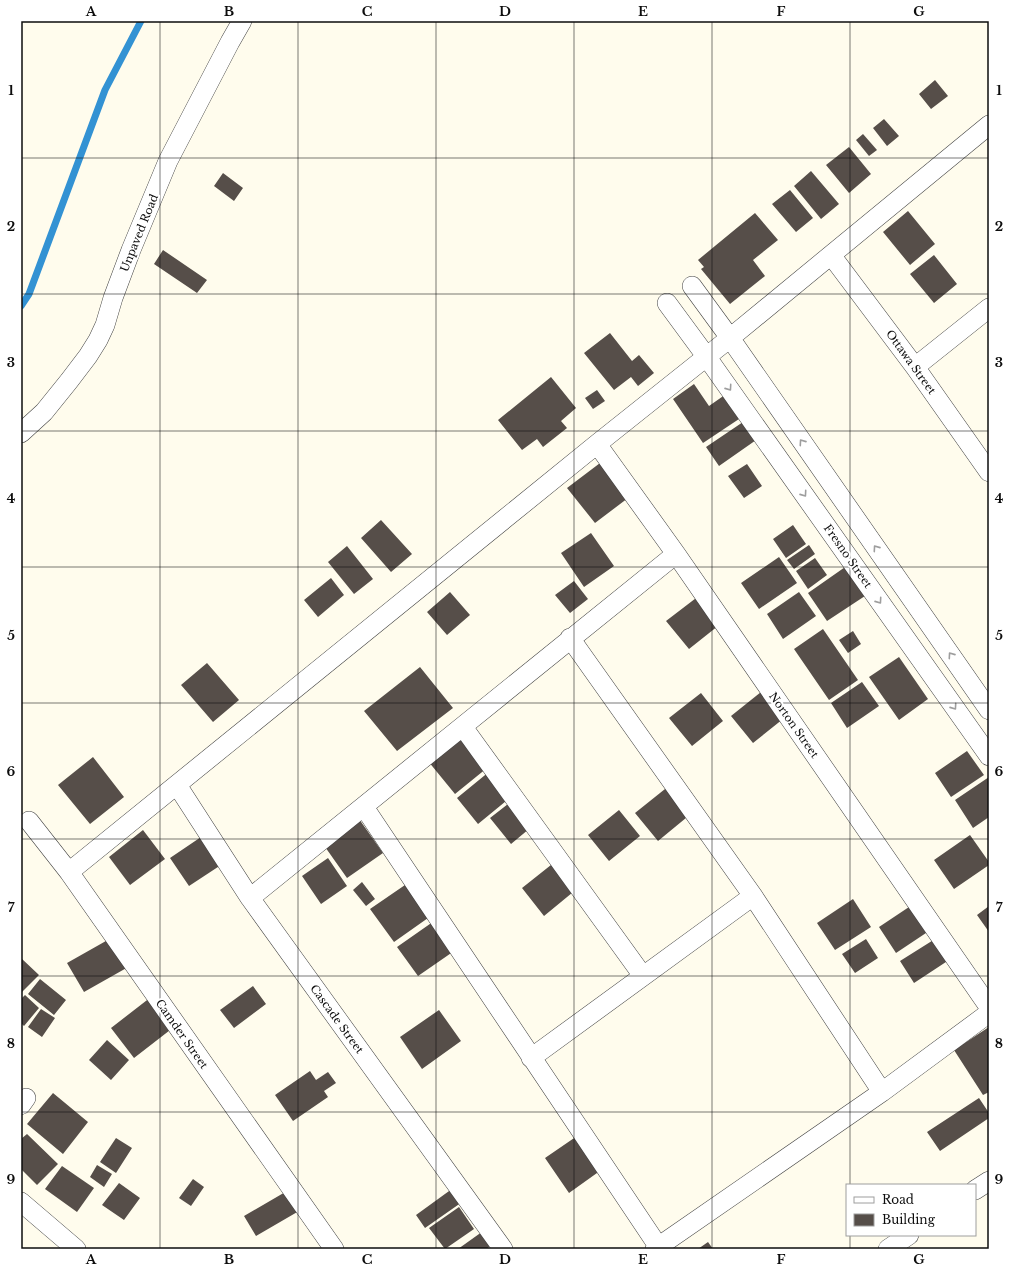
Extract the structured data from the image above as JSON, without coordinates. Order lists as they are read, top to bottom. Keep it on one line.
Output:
{"streets":{"street":["Unpaved Road","Ottawa Street","Fresno Street","Norton Street","Cascade Street","Camder Street"]},"legend":["Road","Building"],"grid":{"columns":["A","B","C","D","E","F","G"],"rows":["1","2","3","4","5","6","7","8","9"]}}
